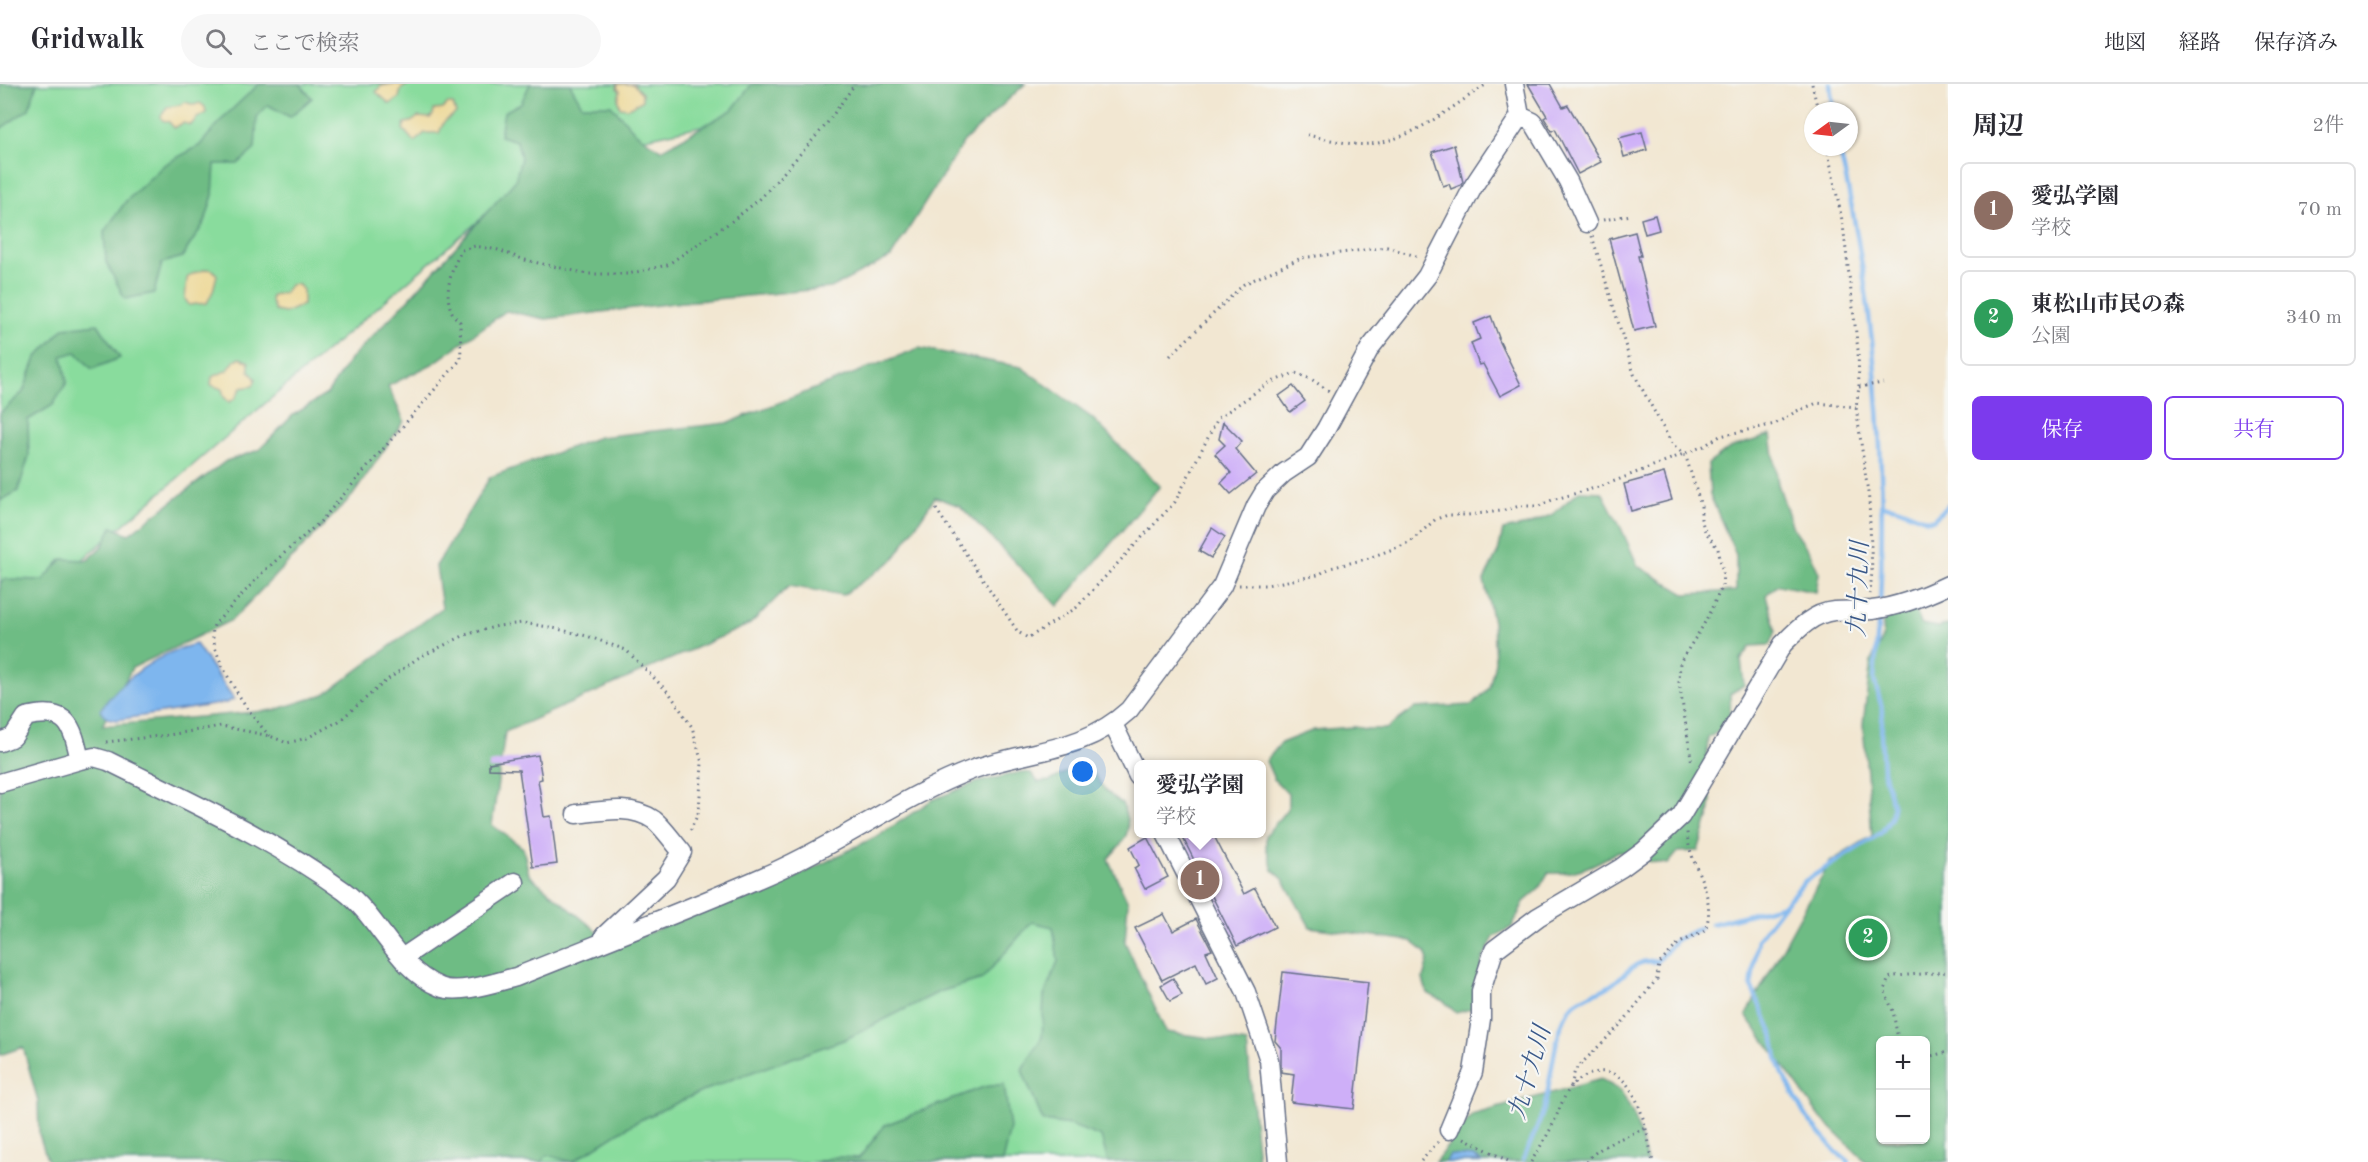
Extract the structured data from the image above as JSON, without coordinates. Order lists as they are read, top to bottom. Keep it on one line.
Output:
{"water":["九十九川"],"north":"left","page":{"header":"Gridwalk","search":"ここで検索","nav":["地図","経路","保存済み"],"heading":["周辺","2件"],"list":[{"mark":"1","name":"愛弘学園","note":"学校","value":"70 m"},{"mark":"2","name":"東松山市民の森","note":"公園","value":"340 m"}],"buttons":["保存","共有"],"popup":["愛弘学園","学校"],"pins":["1","2"],"map_buttons":["+","−"]}}
